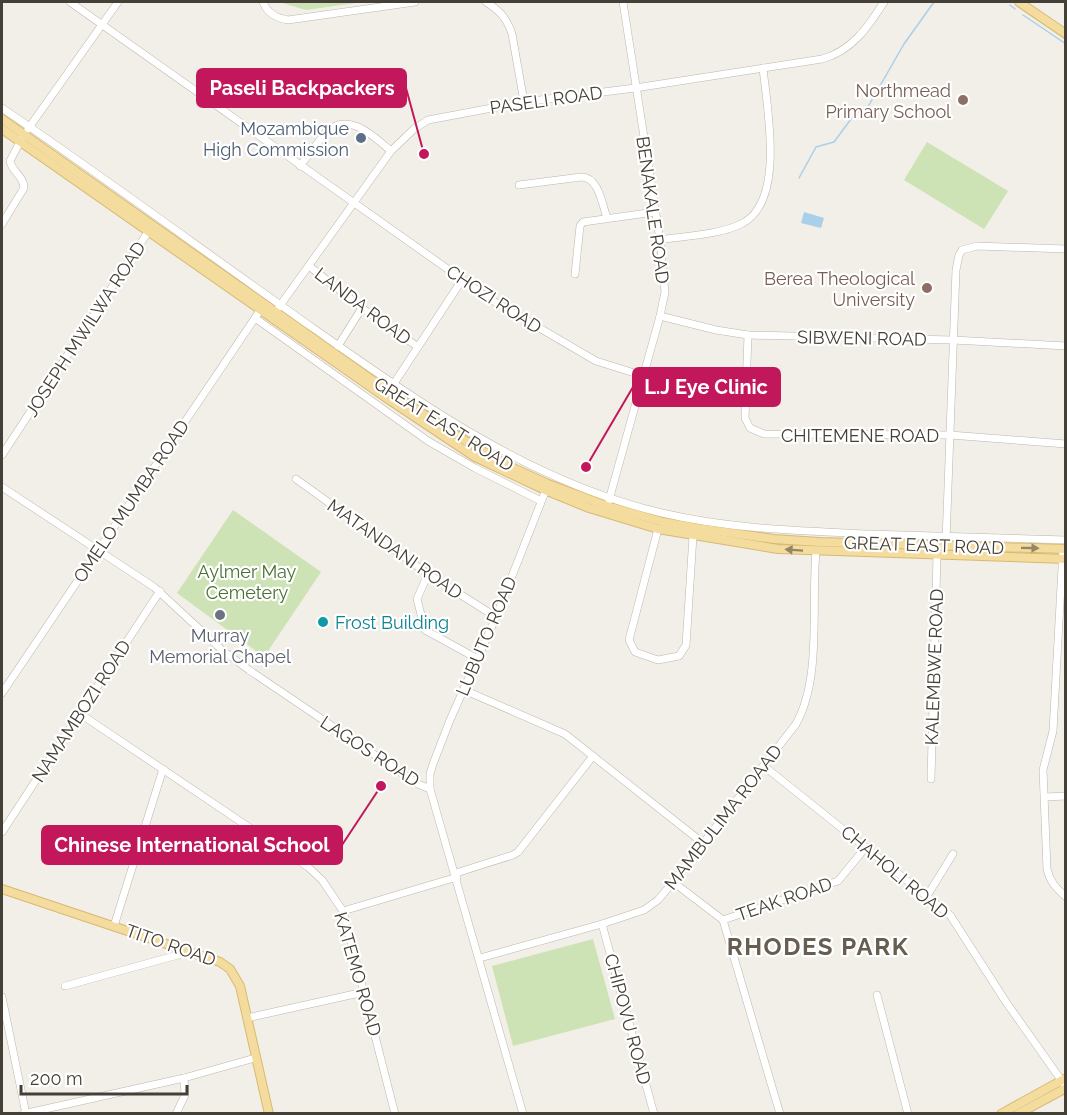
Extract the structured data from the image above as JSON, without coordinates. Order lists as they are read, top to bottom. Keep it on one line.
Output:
{"streets":{"main road":["GREAT EAST ROAD","TITO ROAD"],"street":["PASELI ROAD","BENAKALE ROAD","CHOZI ROAD","LANDA ROAD","JOSEPH MWILWA ROAD","SIBWENI ROAD","CHITEMENE ROAD","OMELO MUMBA ROAD","MATANDANI ROAD","LUBUTO ROAD","KALEMBWE ROAD","NAMAMBOZI ROAD","LAGOS ROAD","MAMBULIMA ROAAD","CHAHOLI ROAD","TEAK ROAD","KATEMO ROAD","CHIPOVU ROAD"]},"crossings":[["PASELI ROAD","BENAKALE ROAD"],["PASELI ROAD","CHOZI ROAD"],["PASELI ROAD","LANDA ROAD"],["PASELI ROAD","GREAT EAST ROAD"],["BENAKALE ROAD","CHOZI ROAD"],["BENAKALE ROAD","SIBWENI ROAD"],["BENAKALE ROAD","GREAT EAST ROAD"],["JOSEPH MWILWA ROAD","GREAT EAST ROAD"],["SIBWENI ROAD","CHITEMENE ROAD"],["GREAT EAST ROAD","OMELO MUMBA ROAD"],["GREAT EAST ROAD","LUBUTO ROAD"],["GREAT EAST ROAD","KALEMBWE ROAD"],["GREAT EAST ROAD","MAMBULIMA ROAAD"],["OMELO MUMBA ROAD","LAGOS ROAD"],["MATANDANI ROAD","LUBUTO ROAD"],["LUBUTO ROAD","LAGOS ROAD"],["NAMAMBOZI ROAD","LAGOS ROAD"],["NAMAMBOZI ROAD","KATEMO ROAD"],["LAGOS ROAD","MAMBULIMA ROAAD"],["MAMBULIMA ROAAD","CHAHOLI ROAD"],["MAMBULIMA ROAAD","CHIPOVU ROAD"],["CHAHOLI ROAD","TEAK ROAD"]],"districts":["RHODES PARK"],"parks":["Aylmer May Cemetery"],"places":["Northmead Primary School","Mozambique High Commission","Paseli Backpackers","Berea Theological University","L.J Eye Clinic","Murray Memorial Chapel","Frost Building","Chinese International School"],"scale_bar":"200 m"}
